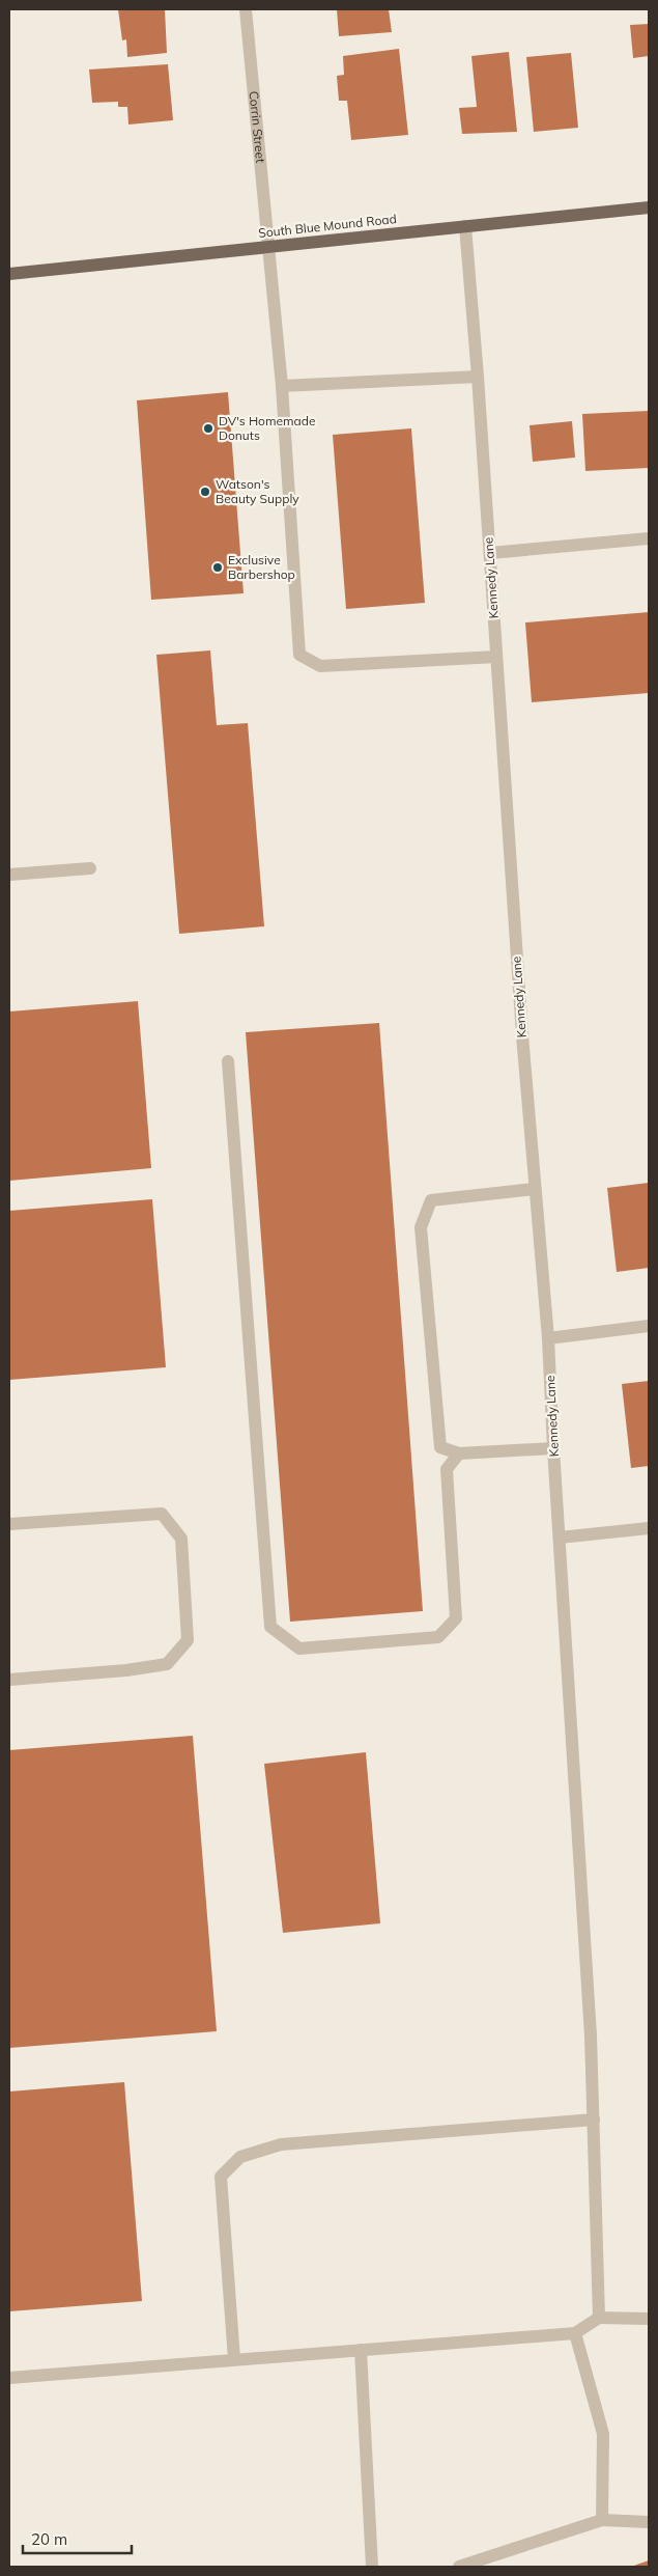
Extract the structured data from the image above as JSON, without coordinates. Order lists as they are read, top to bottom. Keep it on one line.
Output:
{"streets":{"main road":["South Blue Mound Road"],"street":["Corrin Street","Kennedy Lane"]},"crossings":[["Corrin Street","South Blue Mound Road"],["Corrin Street","Kennedy Lane"],["South Blue Mound Road","Kennedy Lane"]],"places":["DV's Homemade Donuts","Watson's Beauty Supply","Exclusive Barbershop"],"scale_bar":"20 m"}
